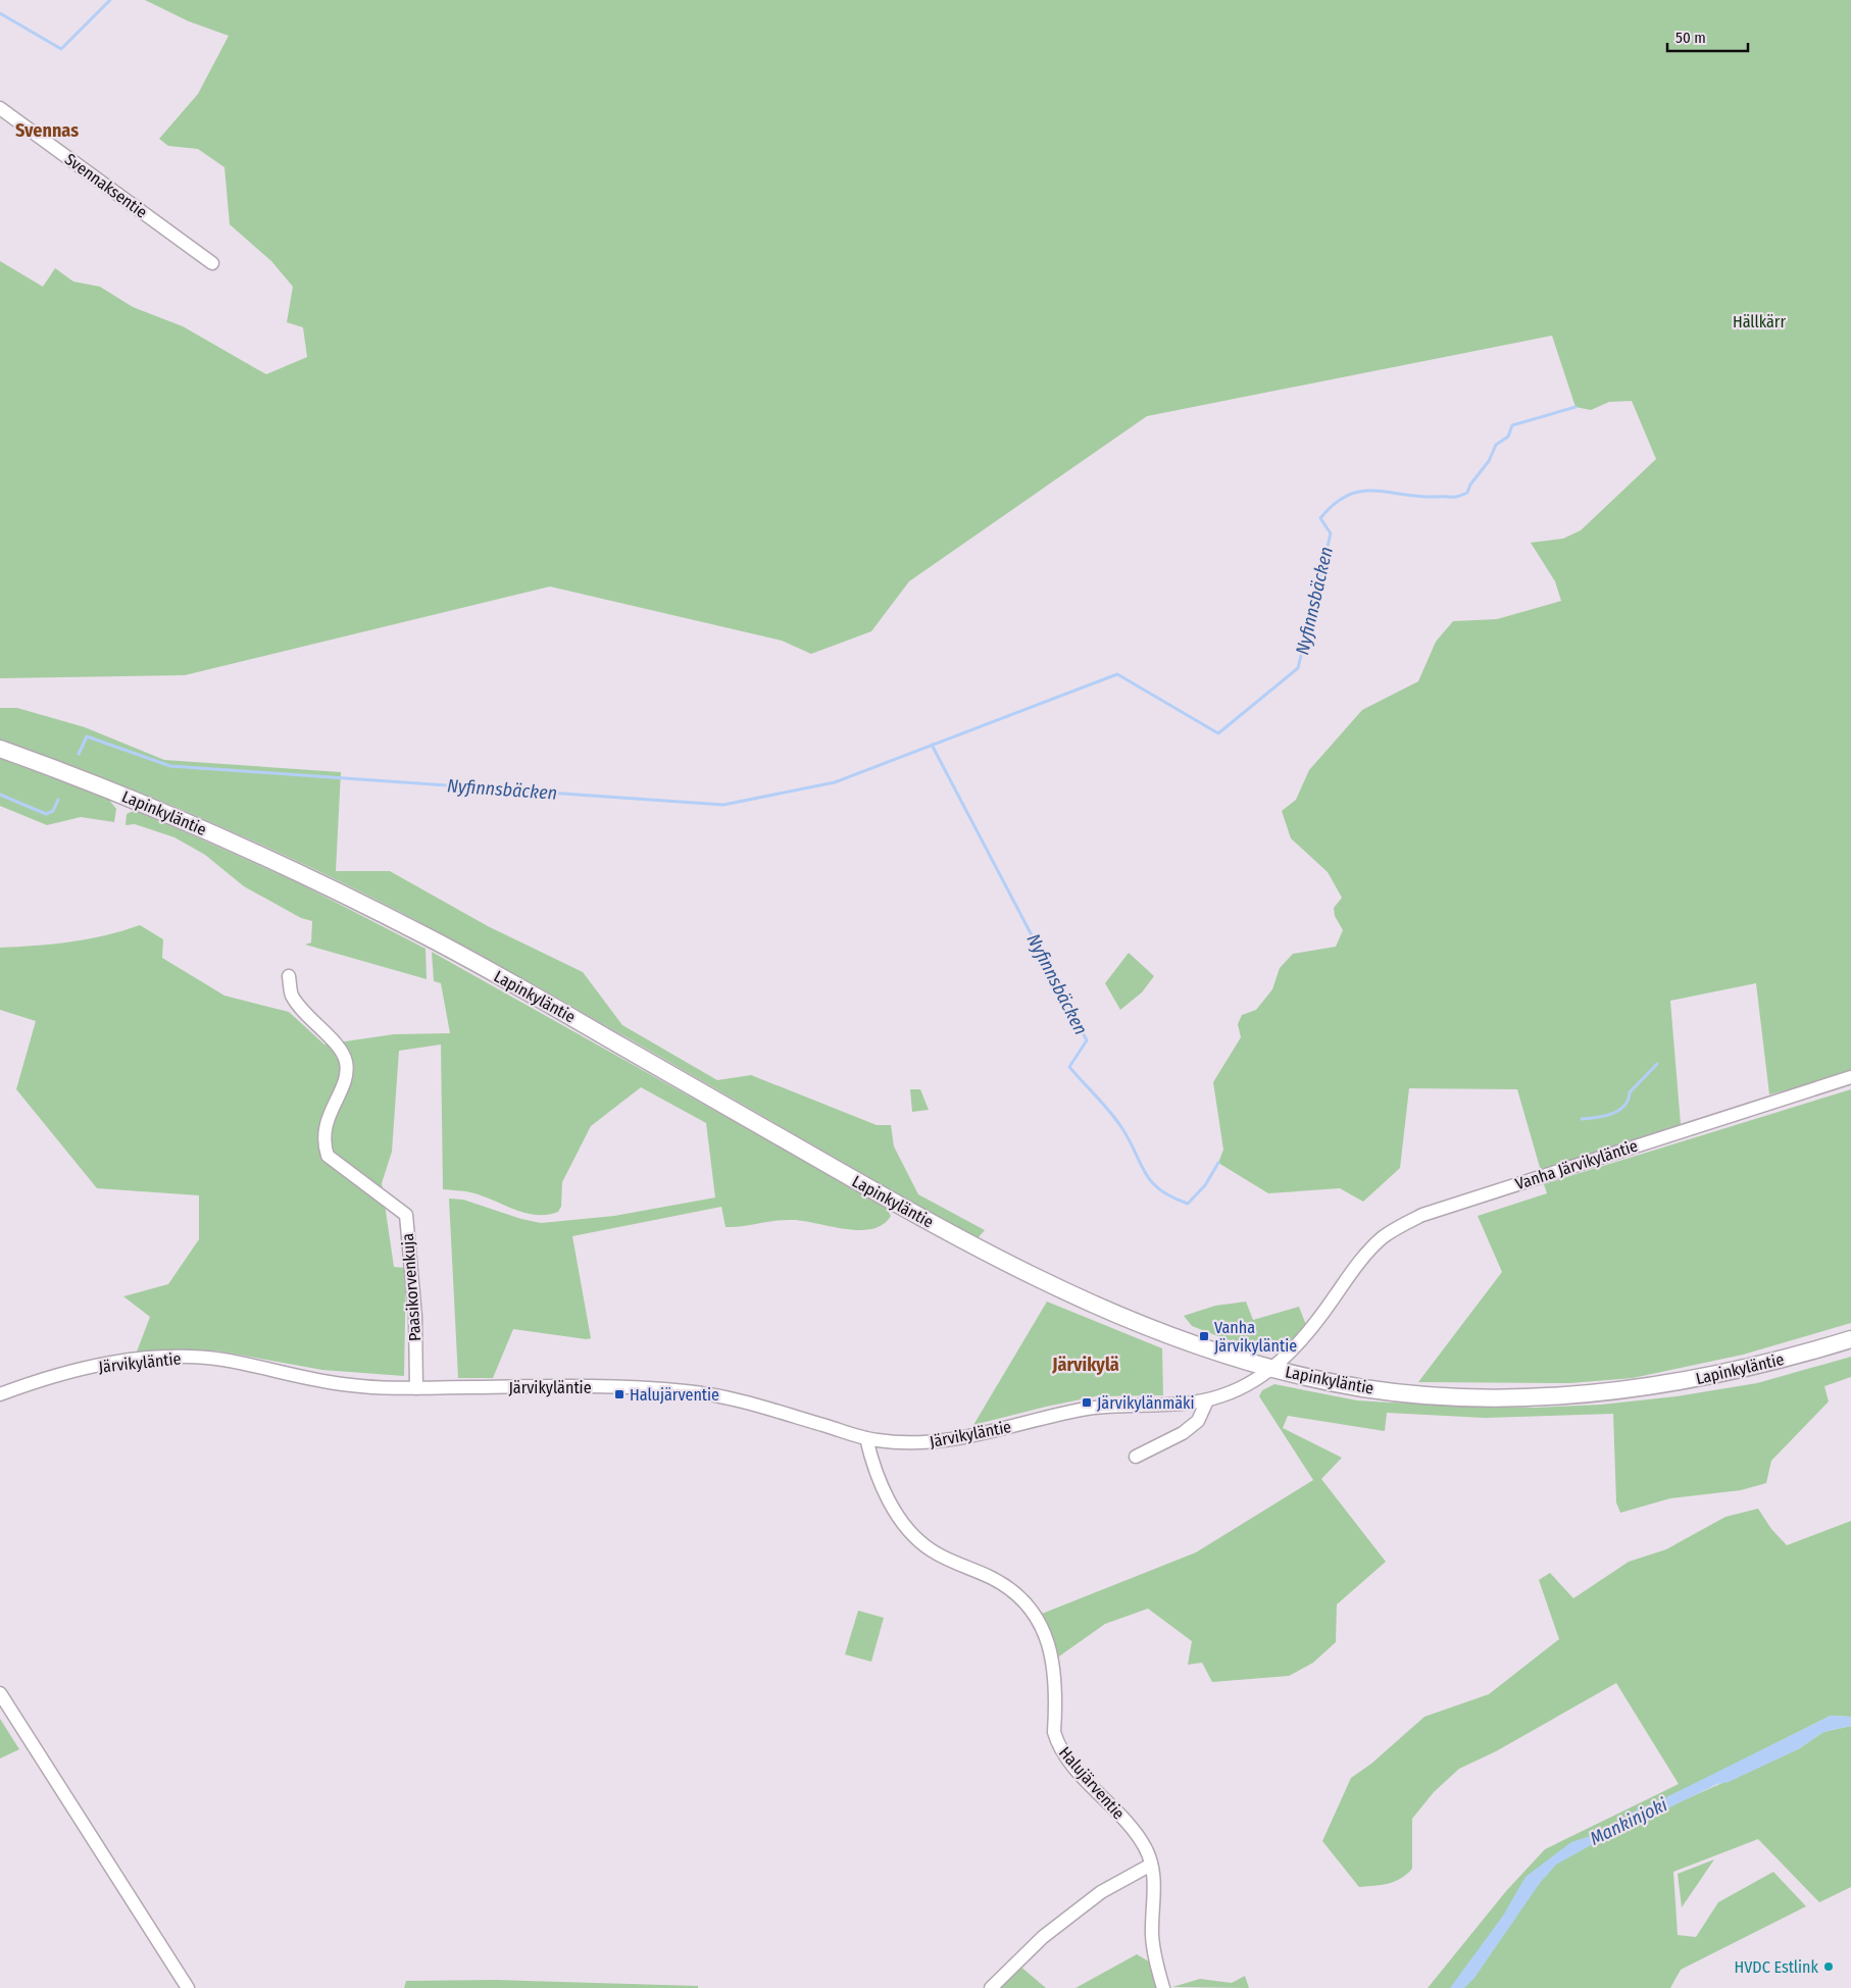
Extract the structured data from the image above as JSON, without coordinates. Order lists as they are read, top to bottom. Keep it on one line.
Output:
{"streets":{"main road":["Lapinkyläntie"],"street":["Svennaksentie","Vanha Järvikyläntie","Paasikorvenkuja","Järvikyläntie","Halujärventie"]},"crossings":[["Lapinkyläntie","Vanha Järvikyläntie"],["Lapinkyläntie","Järvikyläntie"],["Vanha Järvikyläntie","Järvikyläntie"],["Paasikorvenkuja","Järvikyläntie"],["Järvikyläntie","Halujärventie"]],"districts":["Svennas","Järvikylä"],"water":["Nyfinnsbäcken","Mankinjoki"],"parks":["Hällkärr"],"places":{"transit":["Vanha Järvikyläntie","Halujärventie","Järvikylänmäki"],"other":["HVDC Estlink"]},"scale_bar":"50 m"}
